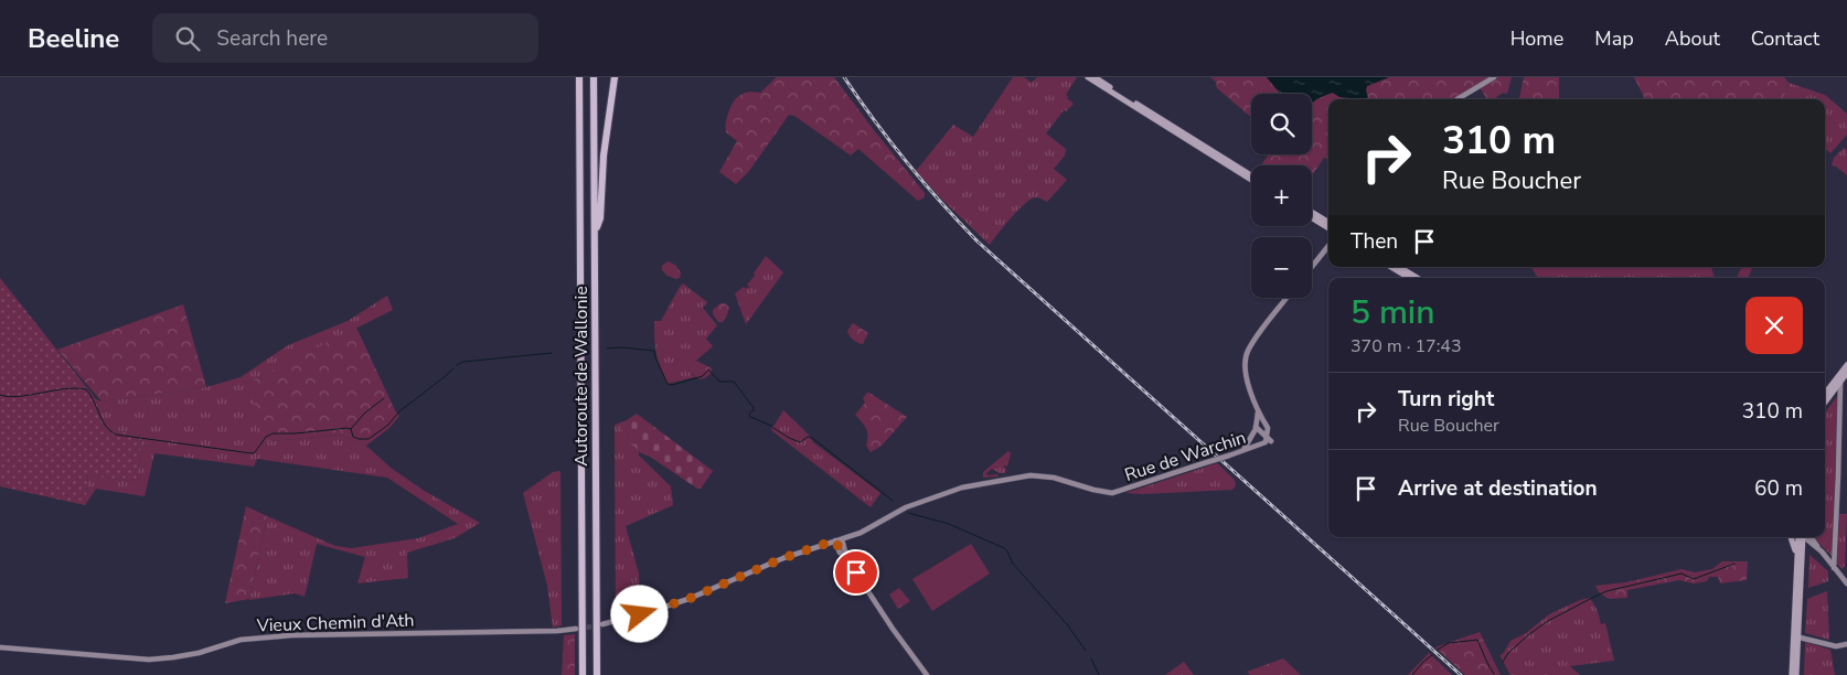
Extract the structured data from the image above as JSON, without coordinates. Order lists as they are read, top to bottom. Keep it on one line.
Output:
{"streets":{"highway":["Autoroute de Wallonie"],"street":["Rue de Warchin","Vieux Chemin d'Ath"]},"page":{"header":"Beeline","search":"Search here","nav":["Home","Map","About","Contact"],"map_buttons":["+","−"],"turn":["310 m","Rue Boucher"],"then":"Then","heading":["5 min","370 m · 17:43"],"list":[{"name":"Turn right","note":"Rue Boucher","value":"310 m"},{"name":"Arrive at destination","value":"60 m"}]}}
